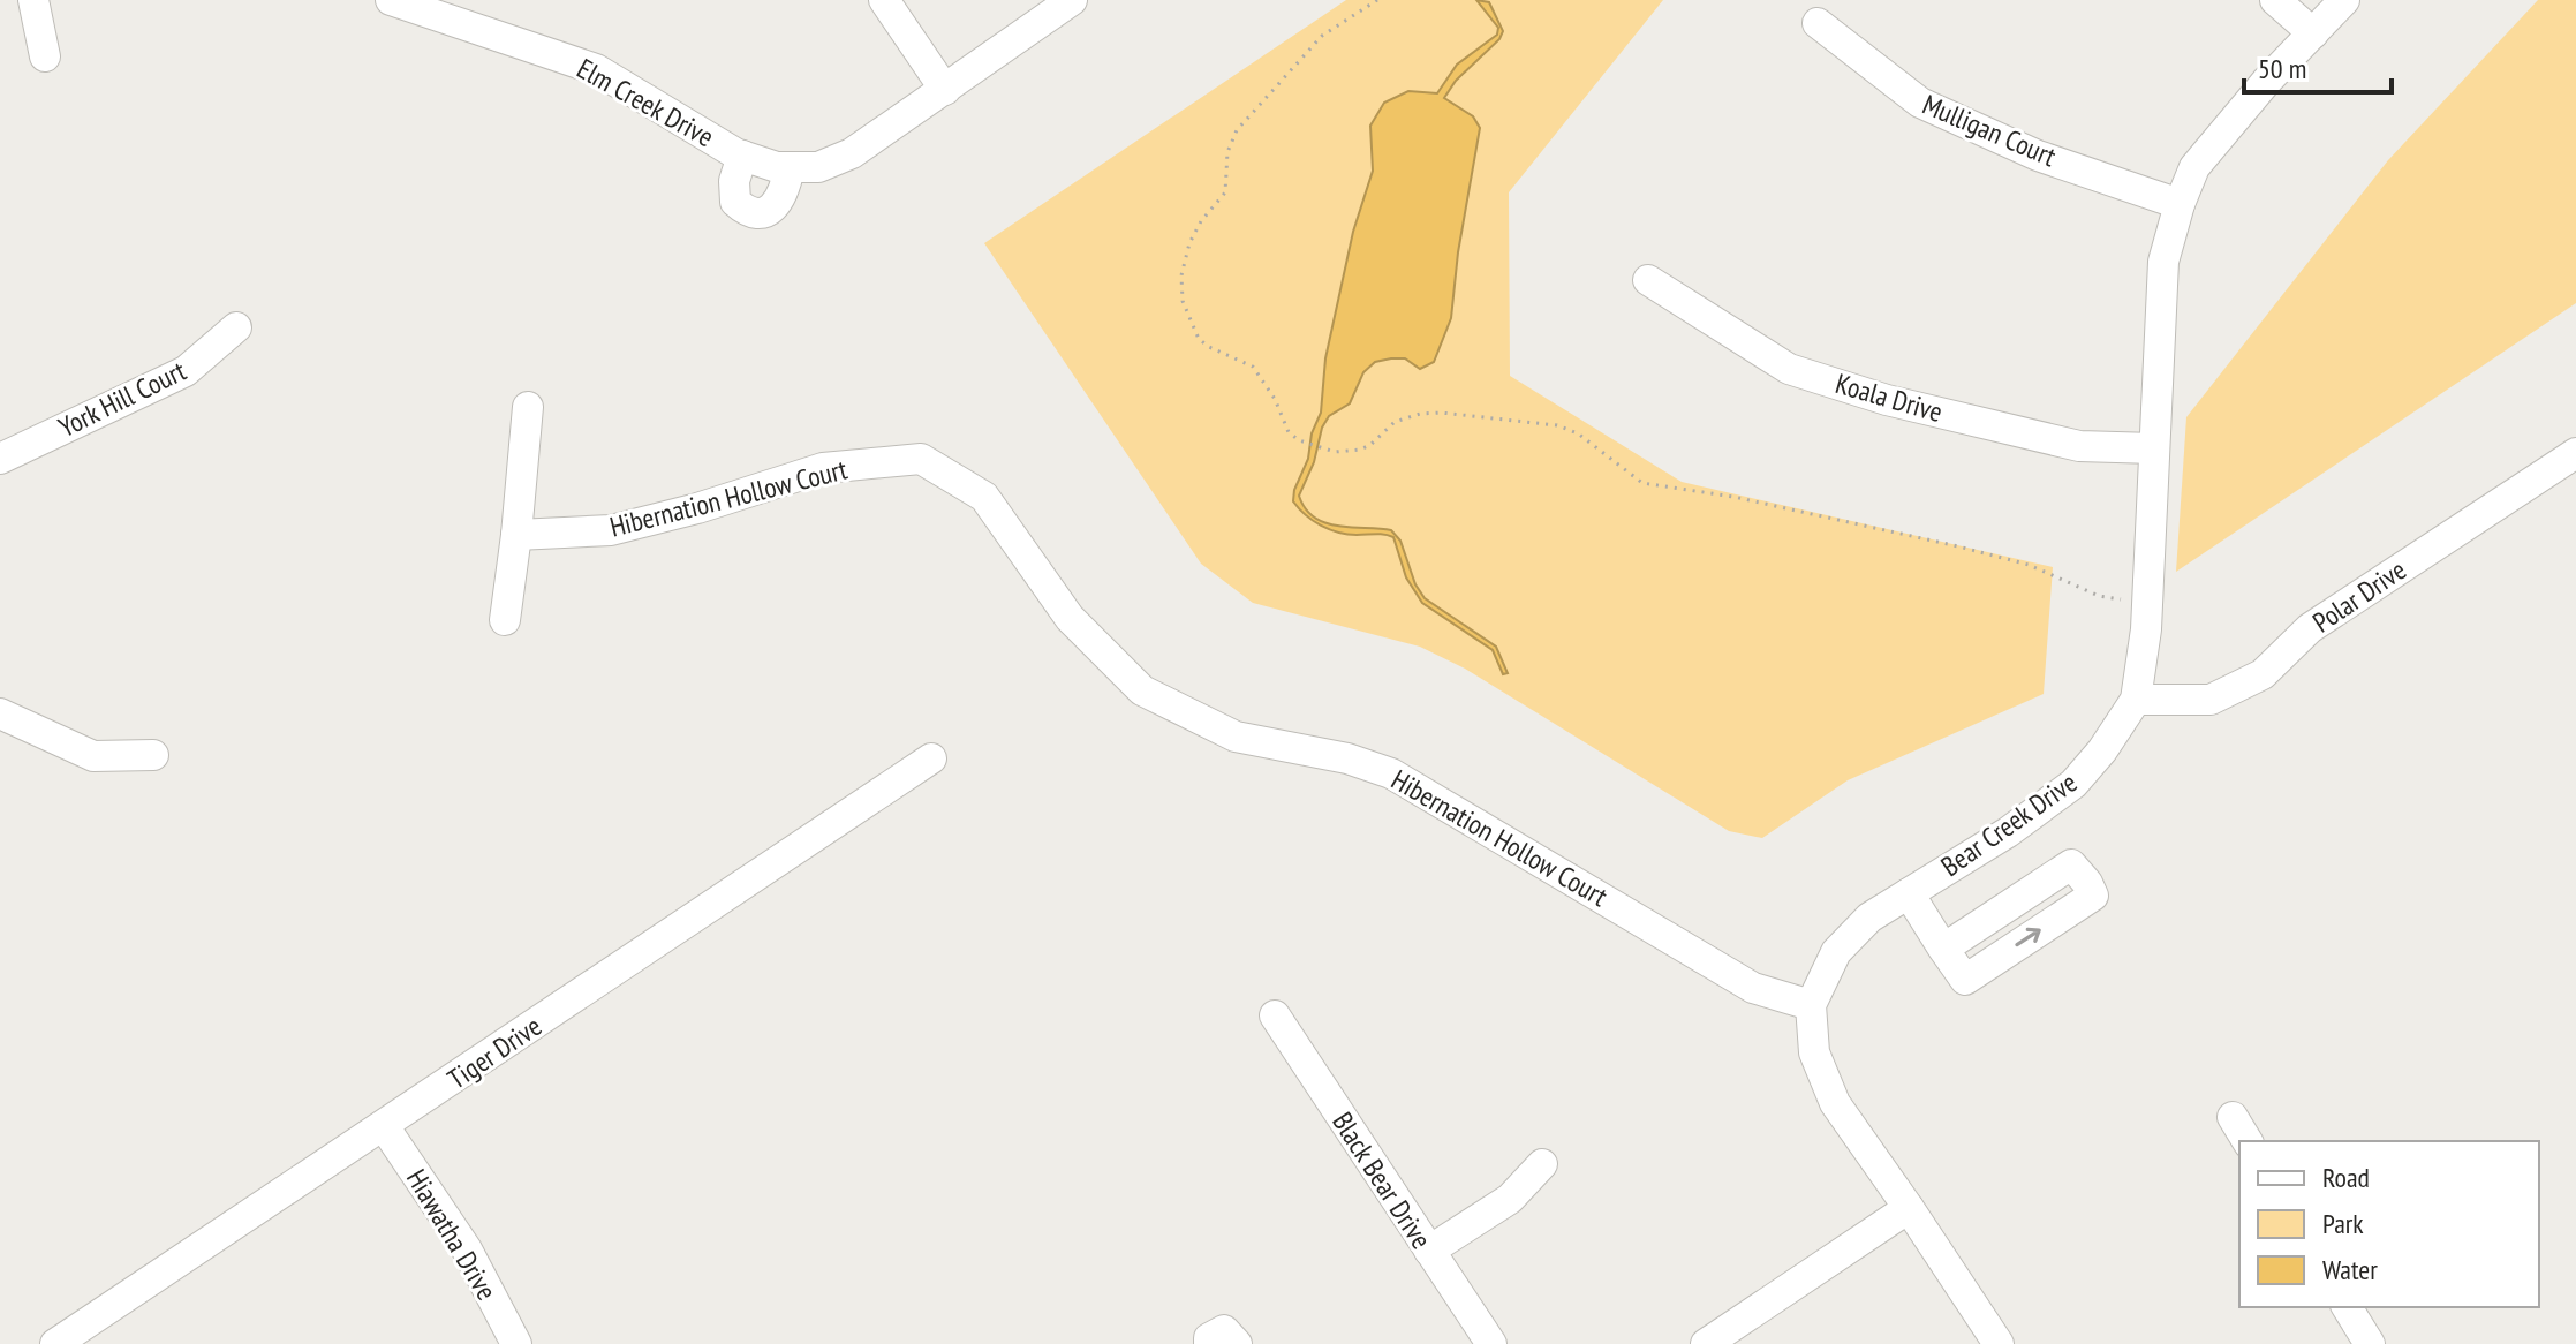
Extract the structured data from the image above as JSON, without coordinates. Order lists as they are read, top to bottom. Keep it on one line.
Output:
{"streets":{"street":["Elm Creek Drive","Mulligan Court","Koala Drive","York Hill Court","Hibernation Hollow Court","Polar Drive","Bear Creek Drive","Tiger Drive","Black Bear Drive","Hiawatha Drive"]},"crossings":[["Mulligan Court","Bear Creek Drive"],["Koala Drive","Bear Creek Drive"],["Hibernation Hollow Court","Bear Creek Drive"],["Polar Drive","Bear Creek Drive"],["Tiger Drive","Hiawatha Drive"]],"legend":["Road","Park","Water"],"scale_bar":"50 m"}
